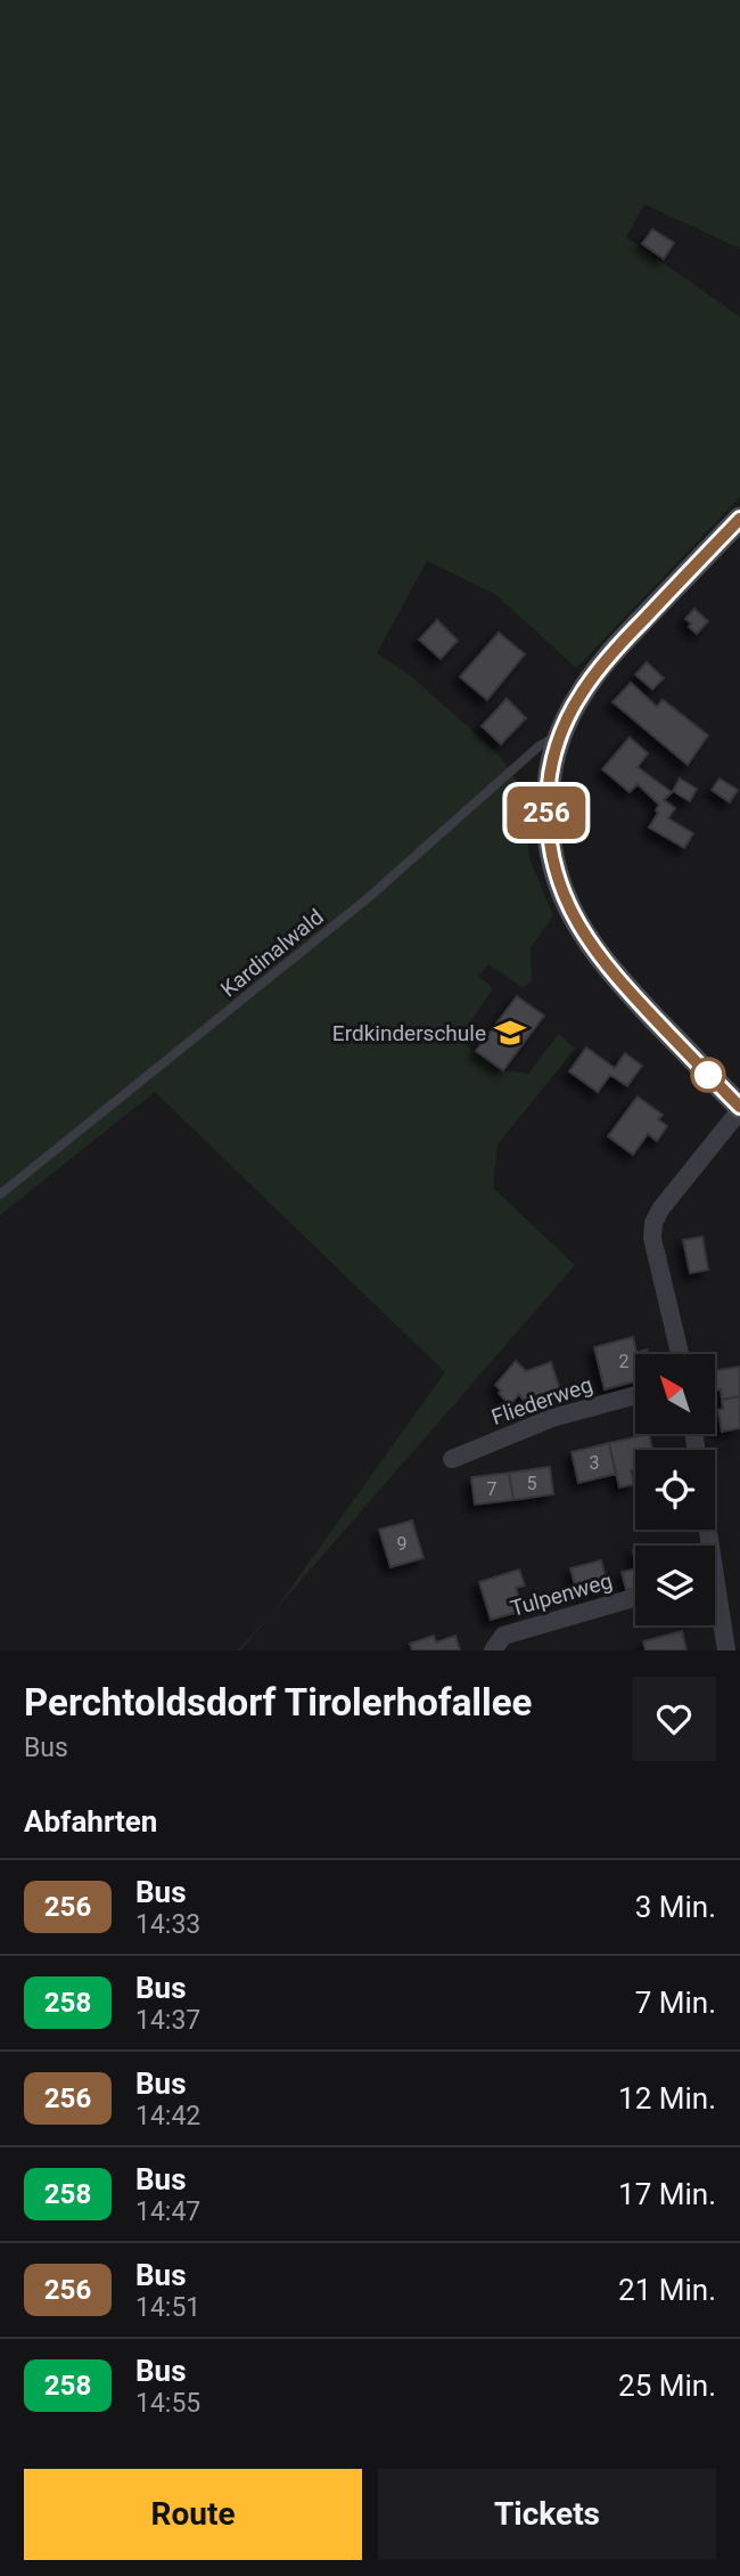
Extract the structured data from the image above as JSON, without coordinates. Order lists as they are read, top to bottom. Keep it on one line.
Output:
{"streets":{"street":["Fliederweg","Tulpenweg"],"lane":["Kardinalwald"]},"places":{"school or university":["Erdkinderschule"]},"lines":["bus line 256"],"house_numbers":["2","3","5","7","9"],"north":"top left","page":{"on_map":"256","heading":[["Perchtoldsdorf Tirolerhofallee","Bus"],"Abfahrten"],"list":[{"mark":"256","name":"Bus","note":"14:33","value":"3 Min."},{"mark":"258","name":"Bus","note":"14:37","value":"7 Min."},{"mark":"256","name":"Bus","note":"14:42","value":"12 Min."},{"mark":"258","name":"Bus","note":"14:47","value":"17 Min."},{"mark":"256","name":"Bus","note":"14:51","value":"21 Min."},{"mark":"258","name":"Bus","note":"14:55","value":"25 Min."}],"buttons":["Route","Tickets"]}}
